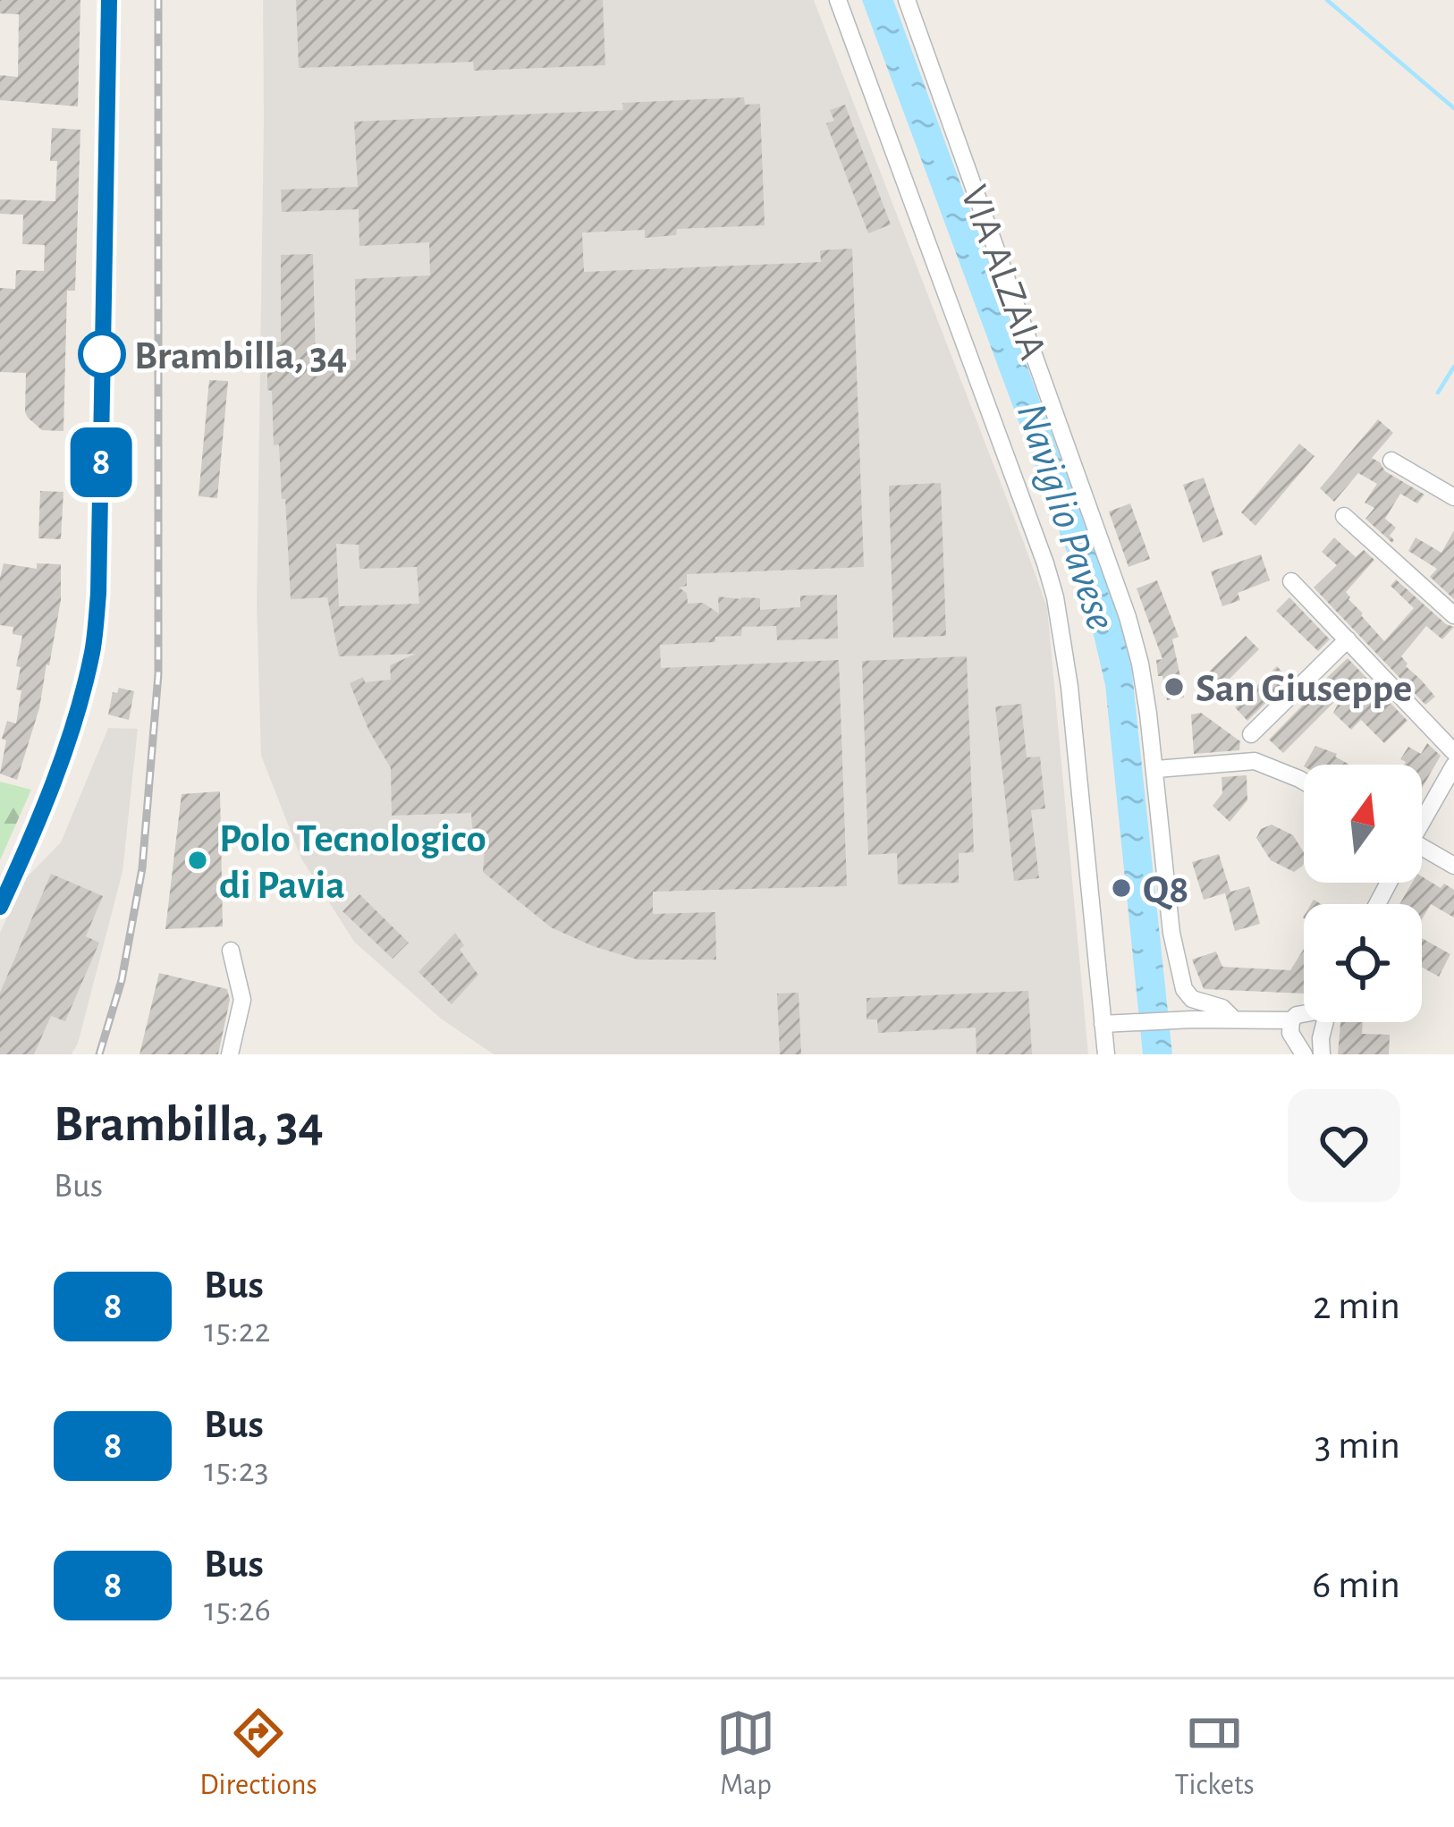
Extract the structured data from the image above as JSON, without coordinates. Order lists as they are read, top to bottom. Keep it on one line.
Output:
{"streets":{"street":["VIA ALZAIA"]},"water":["Naviglio Pavese"],"places":["Brambilla, 34","San Giuseppe","Polo Tecnologico di Pavia","Q8"],"lines":["bus line 8"],"north":"top","page":{"on_map":"8","heading":["Brambilla, 34","Bus"],"list":[{"mark":"8","name":"Bus","note":"15:22","value":"2 min"},{"mark":"8","name":"Bus","note":"15:23","value":"3 min"},{"mark":"8","name":"Bus","note":"15:26","value":"6 min"}],"tabs":["Directions","Map","Tickets"]}}
